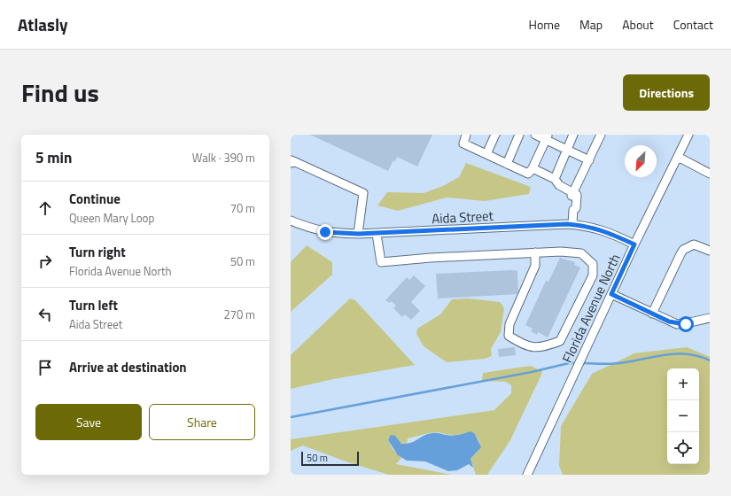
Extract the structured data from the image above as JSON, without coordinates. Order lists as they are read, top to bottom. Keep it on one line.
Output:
{"streets":{"street":["Aida Street","Florida Avenue North"]},"crossings":[["Aida Street","Florida Avenue North"]],"scale_bar":"50 m","north":"bottom left","page":{"header":"Atlasly","nav":["Home","Map","About","Contact"],"title":"Find us","buttons":["Directions",["Save","Share"]],"heading":["5 min","Walk · 390 m"],"list":[["Continue","Queen Mary Loop","70 m"],["Turn right","Florida Avenue North","50 m"],["Turn left","Aida Street","270 m"],"Arrive at destination"],"map_buttons":["+","−"],"scale":"50 m"}}
